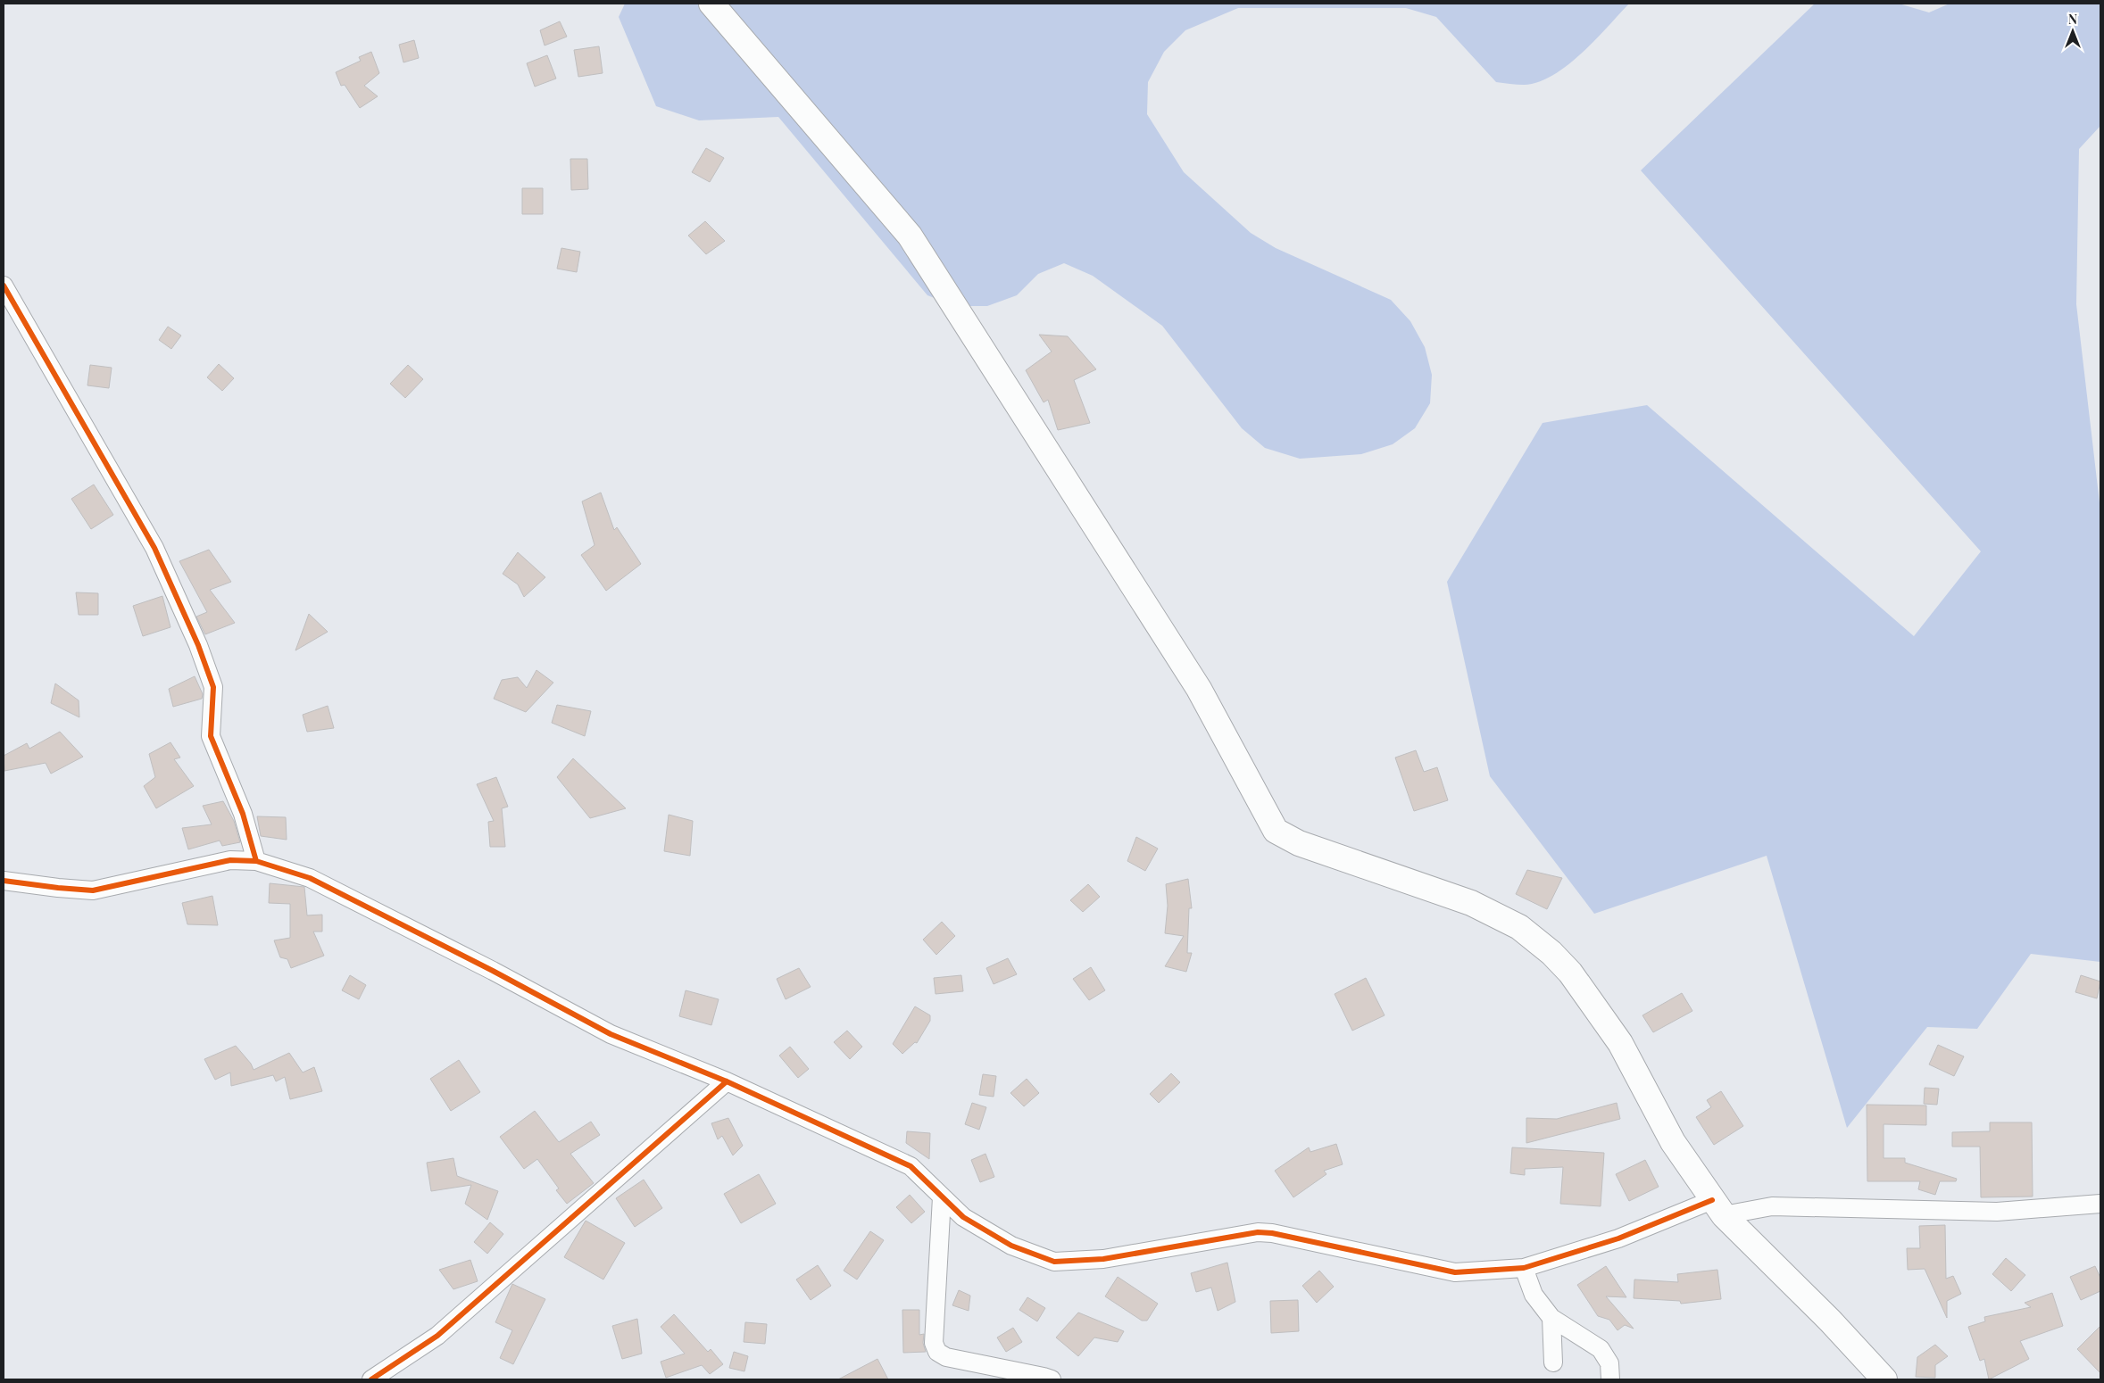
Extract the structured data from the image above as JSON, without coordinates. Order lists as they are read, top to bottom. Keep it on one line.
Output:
{"north":"top"}
